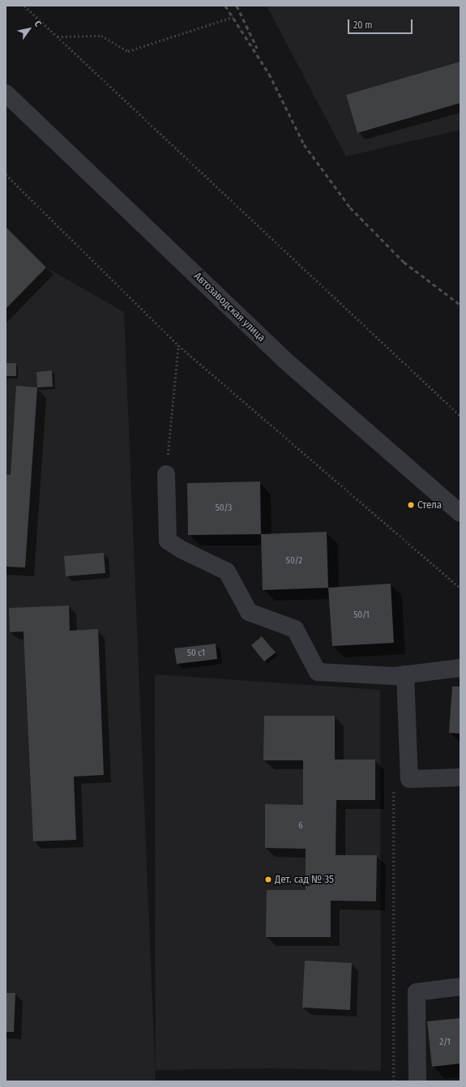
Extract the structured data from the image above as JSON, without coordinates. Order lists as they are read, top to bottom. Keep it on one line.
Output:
{"streets":{"street":["Автозаводская улица"]},"places":["Стела","Дет. сад № 35"],"house_numbers":["50/3","50/2","50/1","50 с1","6","2/1"],"scale_bar":"20 m","north":"top right"}
